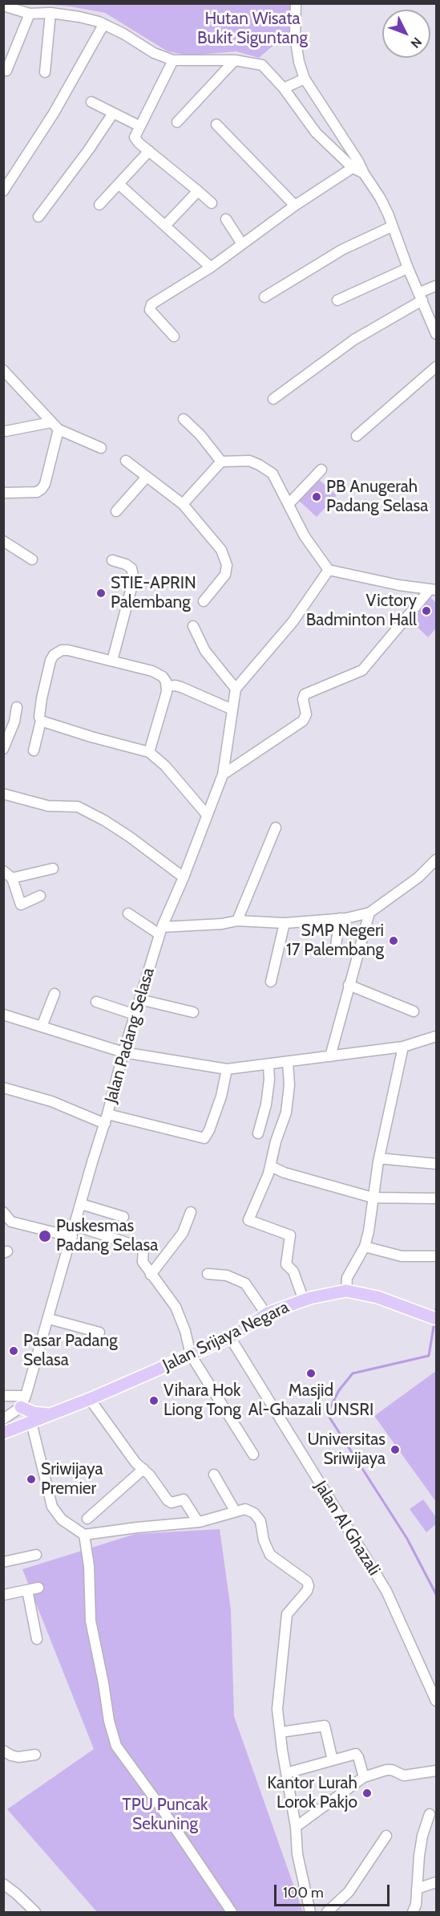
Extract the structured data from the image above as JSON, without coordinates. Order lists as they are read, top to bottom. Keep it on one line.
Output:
{"streets":{"main road":["Jalan Srijaya Negara"],"street":["Jalan Padang Selasa","Jalan Al Ghazali"]},"crossings":[["Jalan Srijaya Negara","Jalan Al Ghazali"]],"parks":["Hutan Wisata Bukit Siguntang","TPU Puncak Sekuning"],"places":["PB Anugerah Padang Selasa","STIE-APRIN Palembang","Victory Badminton Hall","SMP Negeri 17 Palembang","Puskesmas Padang Selasa","Pasar Padang Selasa","Masjid Al-Ghazali UNSRI","Vihara Hok Liong Tong","Universitas Sriwijaya","Sriwijaya Premier","Kantor Lurah Lorok Pakjo"],"scale_bar":"100 m","north":"bottom right"}
